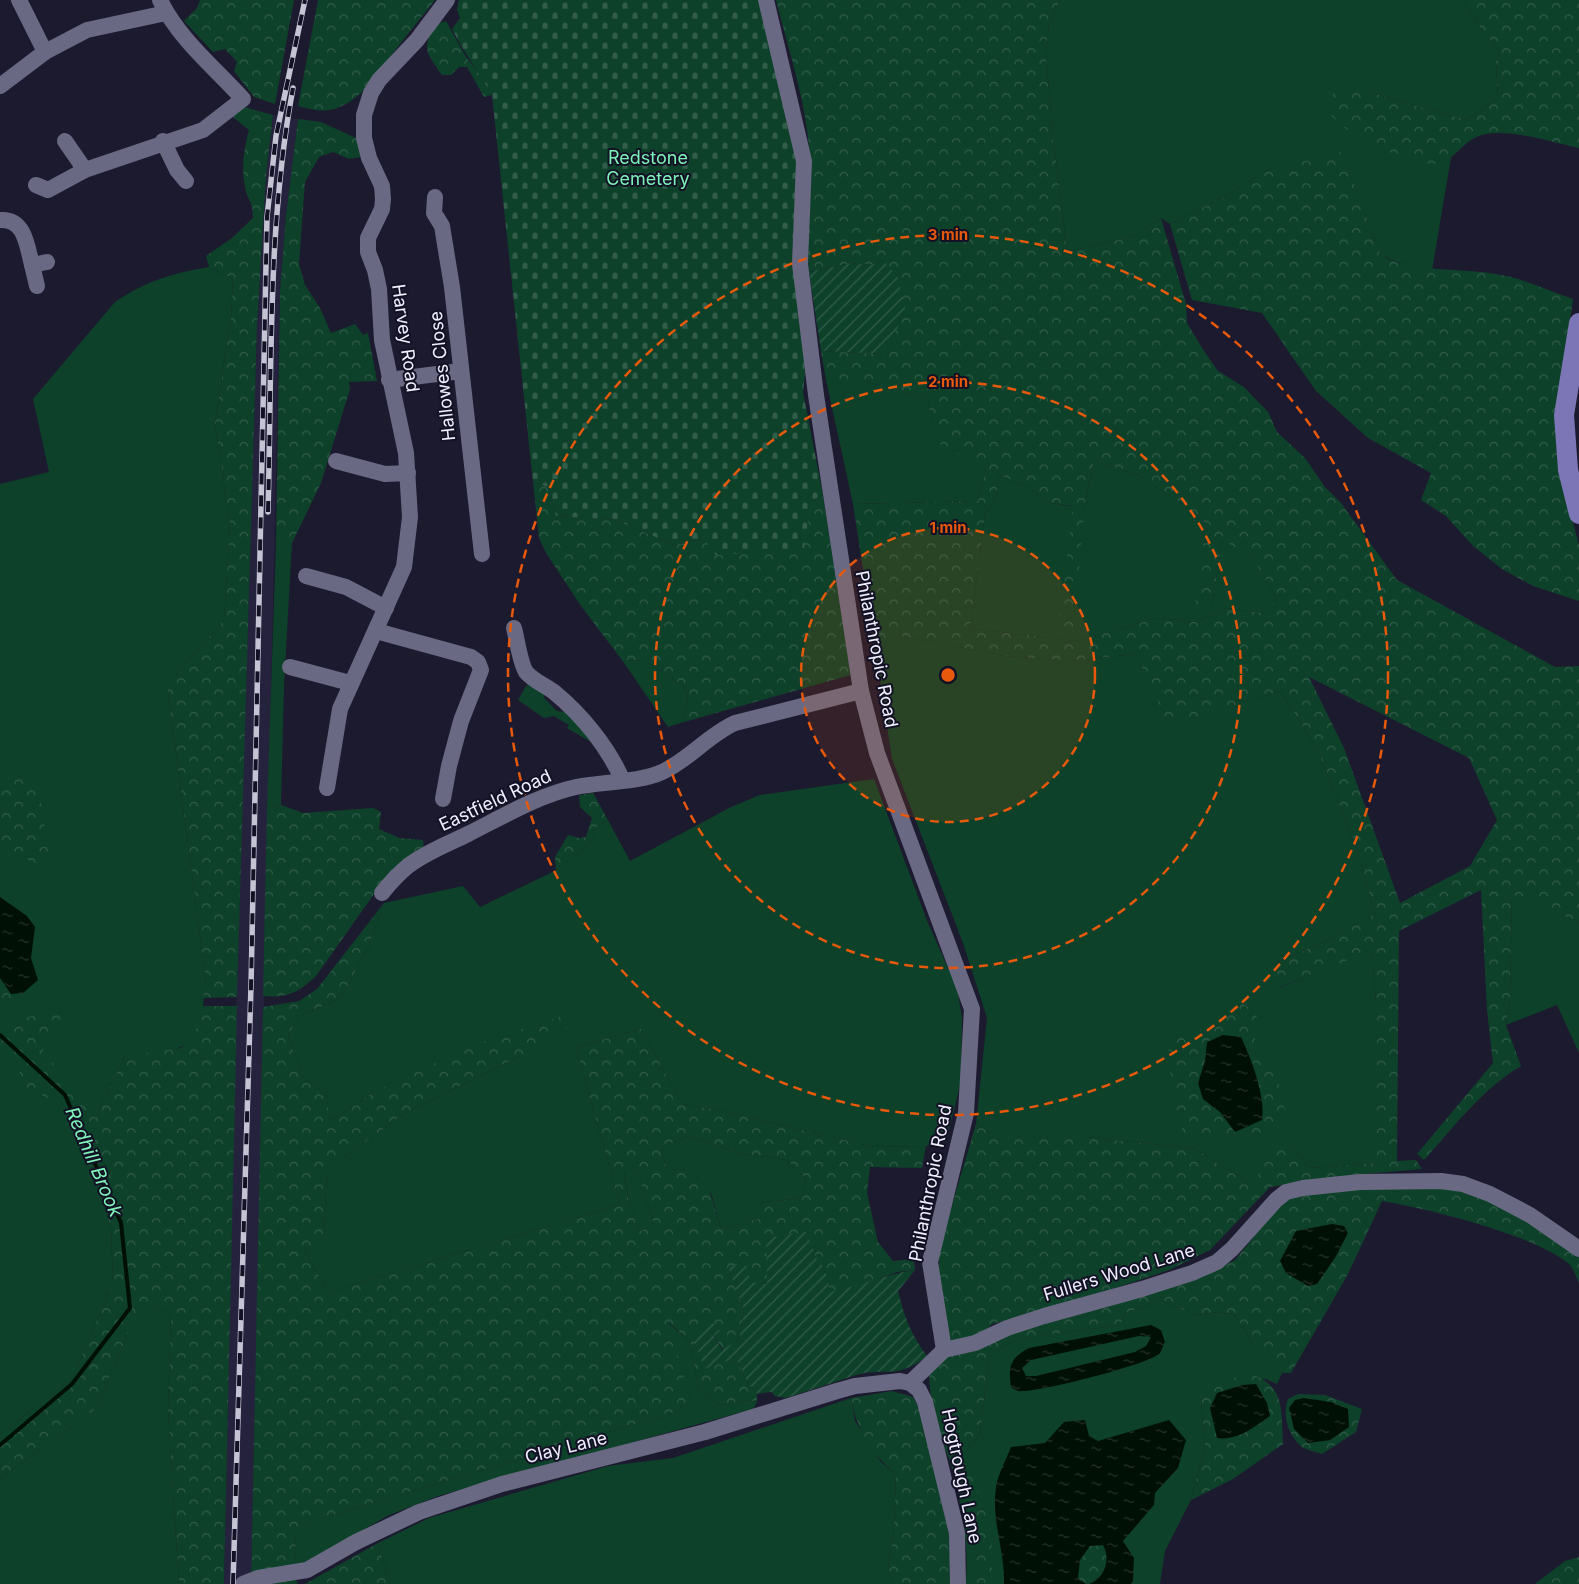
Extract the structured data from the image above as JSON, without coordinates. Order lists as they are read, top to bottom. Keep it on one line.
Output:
{"streets":{"street":["Harvey Road","Hallowes Close","Philanthropic Road","Eastfield Road","Fullers Wood Lane","Clay Lane","Hogtrough Lane"]},"crossings":[["Philanthropic Road","Eastfield Road"],["Philanthropic Road","Fullers Wood Lane"],["Clay Lane","Hogtrough Lane"]],"water":["Redhill Brook"],"parks":["Redstone Cemetery"],"rings":["3 min","2 min","1 min"]}
